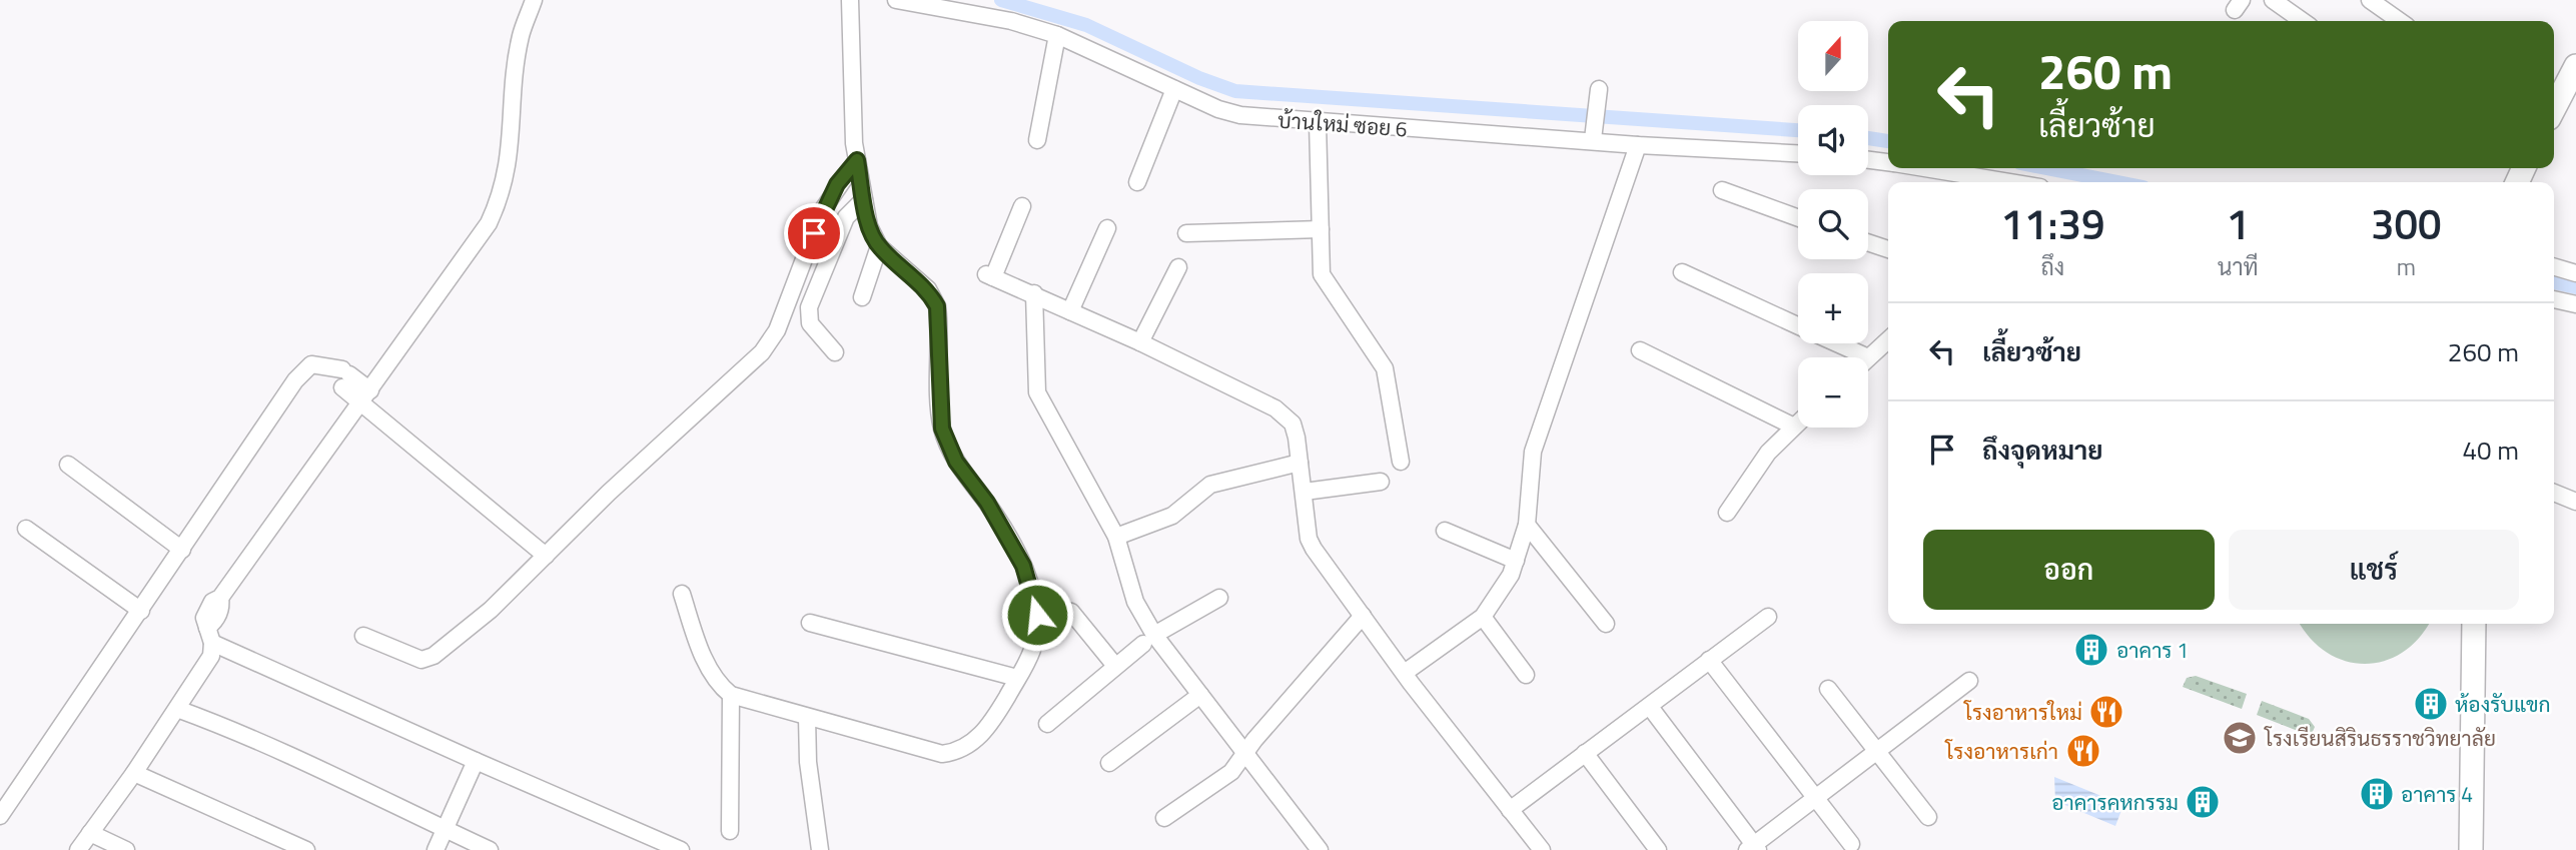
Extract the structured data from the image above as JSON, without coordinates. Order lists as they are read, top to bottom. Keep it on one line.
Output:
{"streets":{"street":["บ้านใหม่ ซอย 6"]},"places":{"building":["อาคาร 1","ห้องรับแขก","อาคาร 4","อาคารคหกรรม"],"restaurant":["โรงอาหารใหม่","โรงอาหารเก่า"],"school or university":["โรงเรียนสิรินธรราชวิทยาลัย"]},"north":"top","page":{"map_buttons":["+","−"],"turn":["260 m","เลี้ยวซ้าย"],"eta":["11:39","ถึง","1","นาที","300","m"],"list":[{"name":"เลี้ยวซ้าย","value":"260 m"},{"name":"ถึงจุดหมาย","value":"40 m"}],"buttons":["ออก","แชร์"]}}
